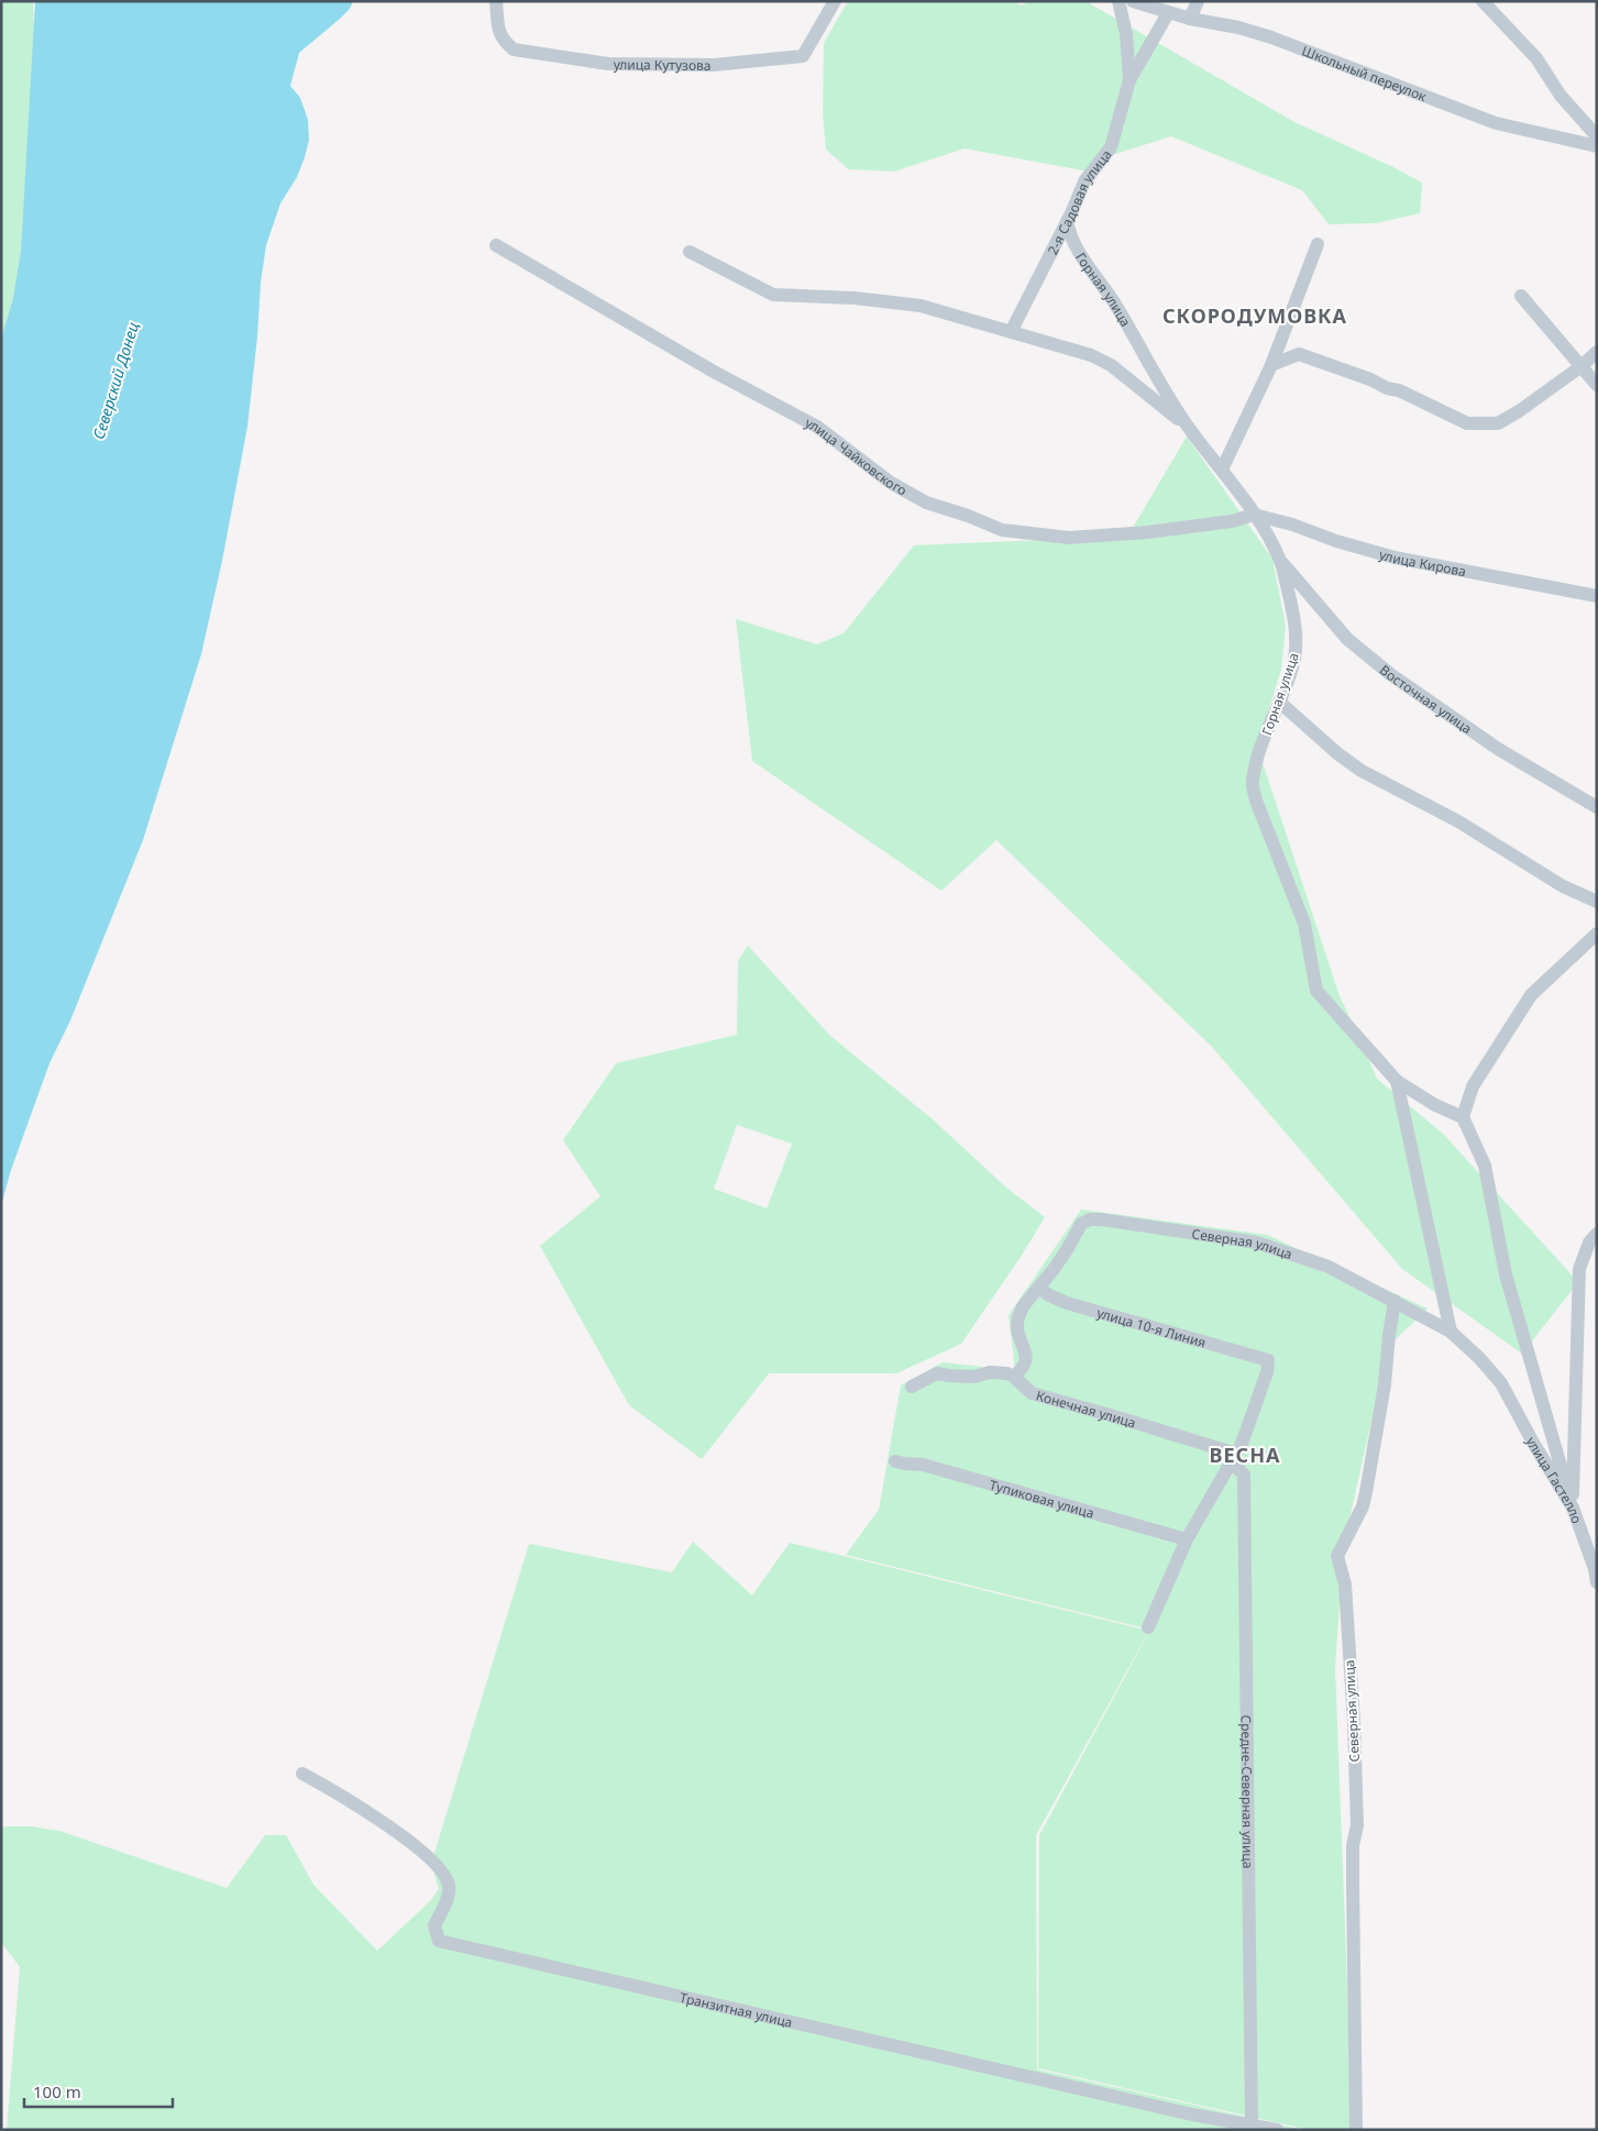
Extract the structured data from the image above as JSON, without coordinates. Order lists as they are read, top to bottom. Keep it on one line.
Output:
{"streets":{"street":["улица Кутузова","Школьный переулок","2-я Садовая улица","Горная улица","улица Чайковского","улица Кирова","Восточная улица","Северная улица","улица 10-я Линия","Конечная улица","улица Гастелло","Тупиковая улица","Средне-Северная улица","Транзитная улица"]},"crossings":[["2-я Садовая улица","Горная улица"],["Горная улица","улица Чайковского"],["Горная улица","улица Кирова"],["Горная улица","Восточная улица"],["улица Чайковского","улица Кирова"],["Северная улица","улица 10-я Линия"],["Северная улица","улица Гастелло"],["улица 10-я Линия","Конечная улица"],["улица 10-я Линия","Средне-Северная улица"],["Конечная улица","Средне-Северная улица"],["Средне-Северная улица","Транзитная улица"]],"districts":["СКОРОДУМОВКА","ВЕСНА"],"water":["Северский Донец"],"scale_bar":"100 m"}
